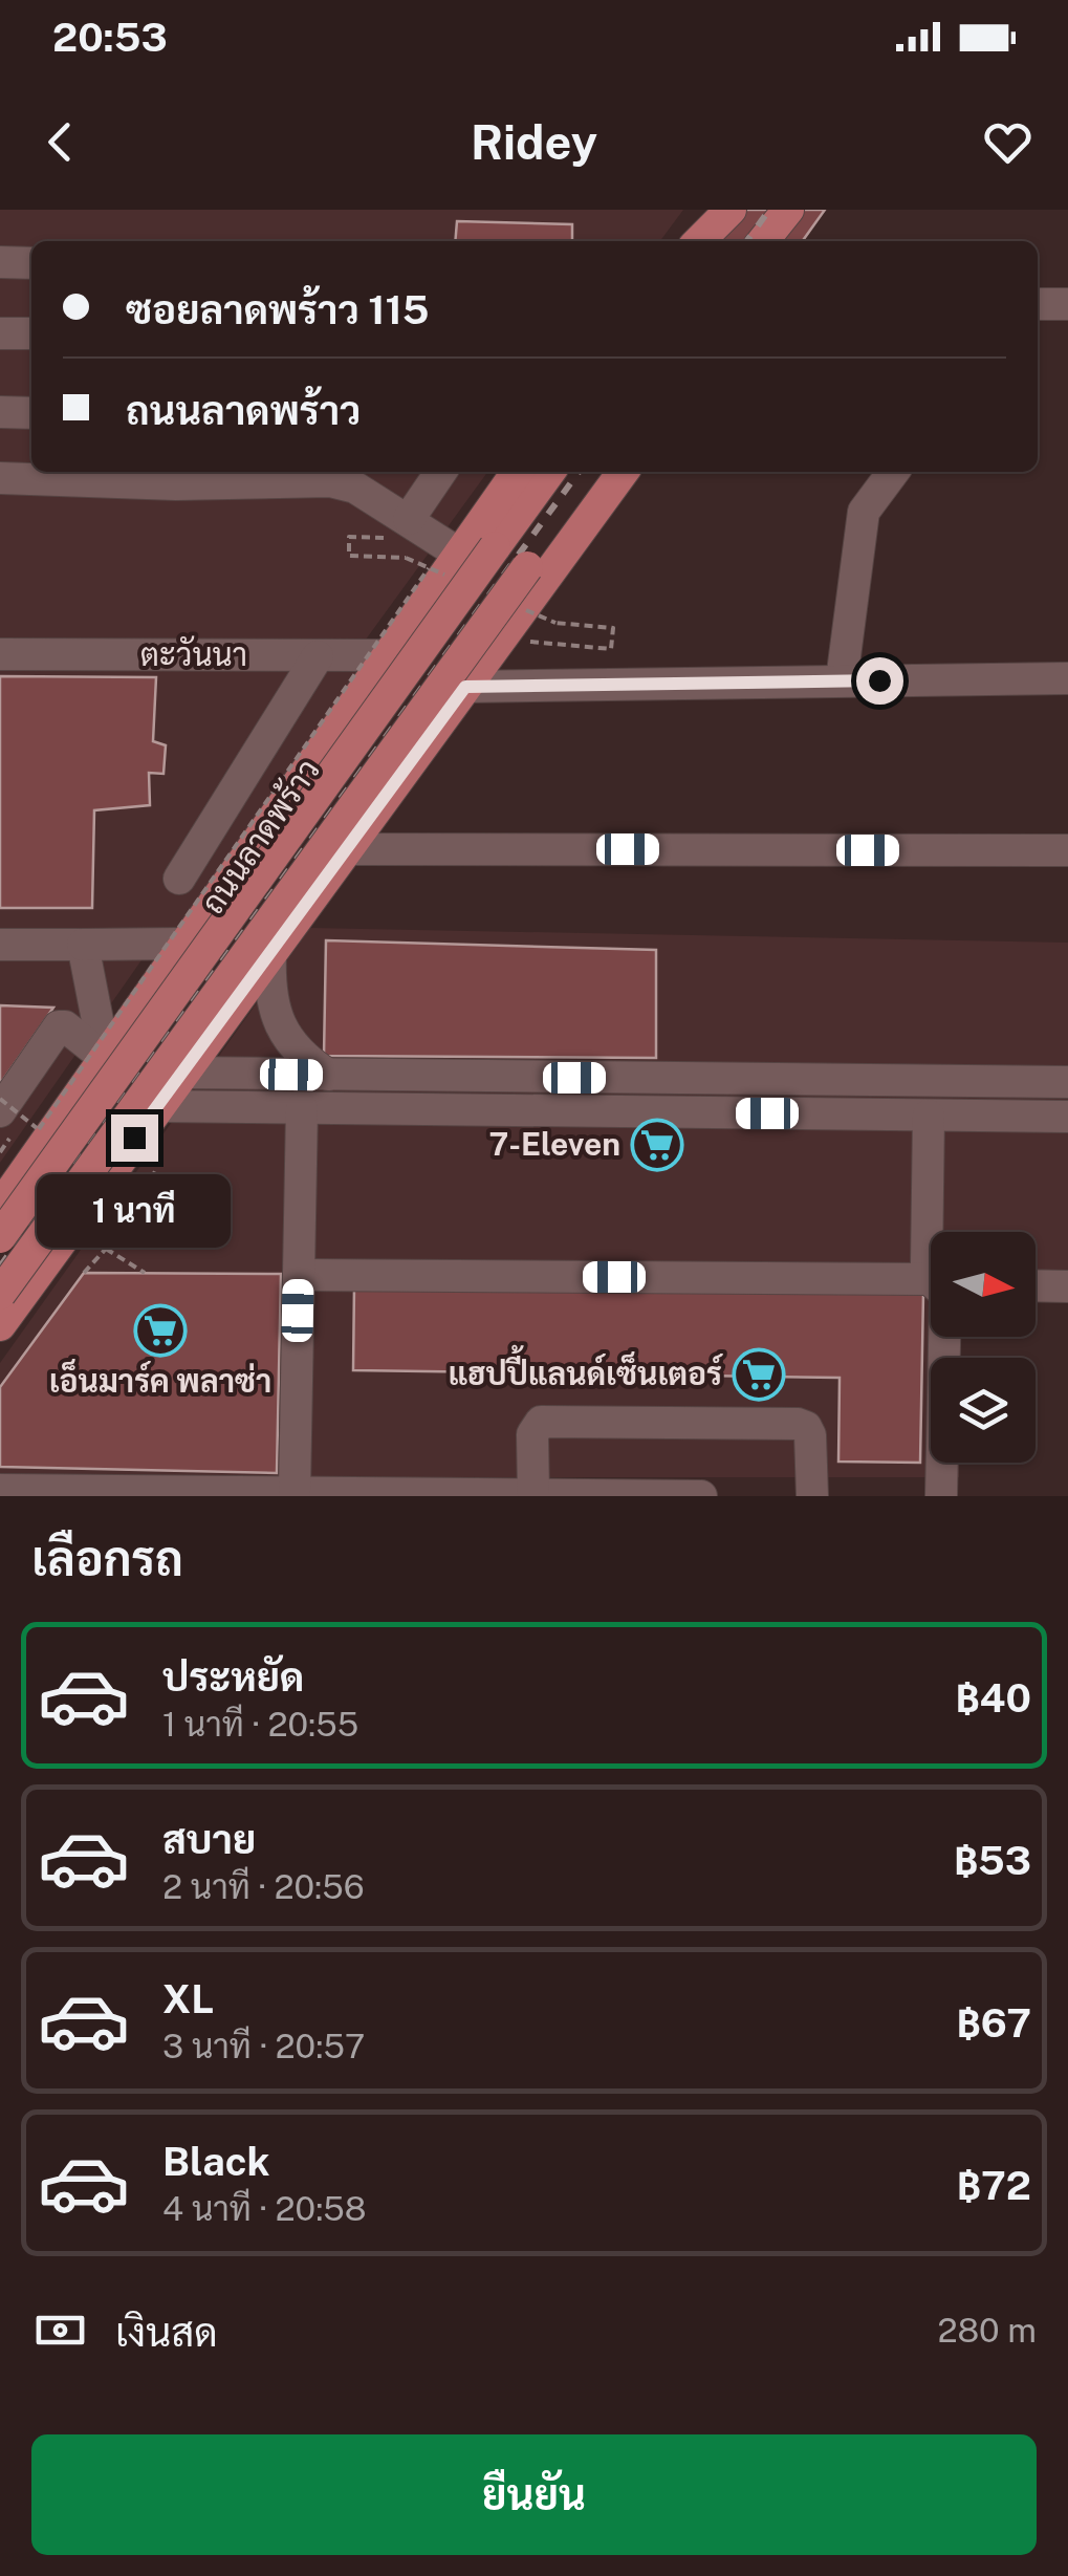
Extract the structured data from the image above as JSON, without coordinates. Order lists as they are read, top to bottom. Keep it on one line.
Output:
{"streets":{"main road":["ถนนลาดพร้าว"],"street":["ตะวันนา"]},"crossings":[["ตะวันนา","ถนนลาดพร้าว"]],"places":{"supermarket":["7-Eleven","เอ็นมาร์ค พลาซ่า","แฮปปี้แลนด์เซ็นเตอร์"]},"north":"right","page":{"status":"20:53","header":"Ridey","banner":["ซอยลาดพร้าว 115","ถนนลาดพร้าว"],"bubble":"1 นาที","heading":"เลือกรถ","list":[{"name":"ประหยัด","note":"1 นาที · 20:55","value":"฿40"},{"name":"สบาย","note":"2 นาที · 20:56","value":"฿53"},{"name":"XL","note":"3 นาที · 20:57","value":"฿67"},{"name":"Black","note":"4 นาที · 20:58","value":"฿72"}],"pay":["เงินสด","280 m"],"buttons":"ยืนยัน"}}
